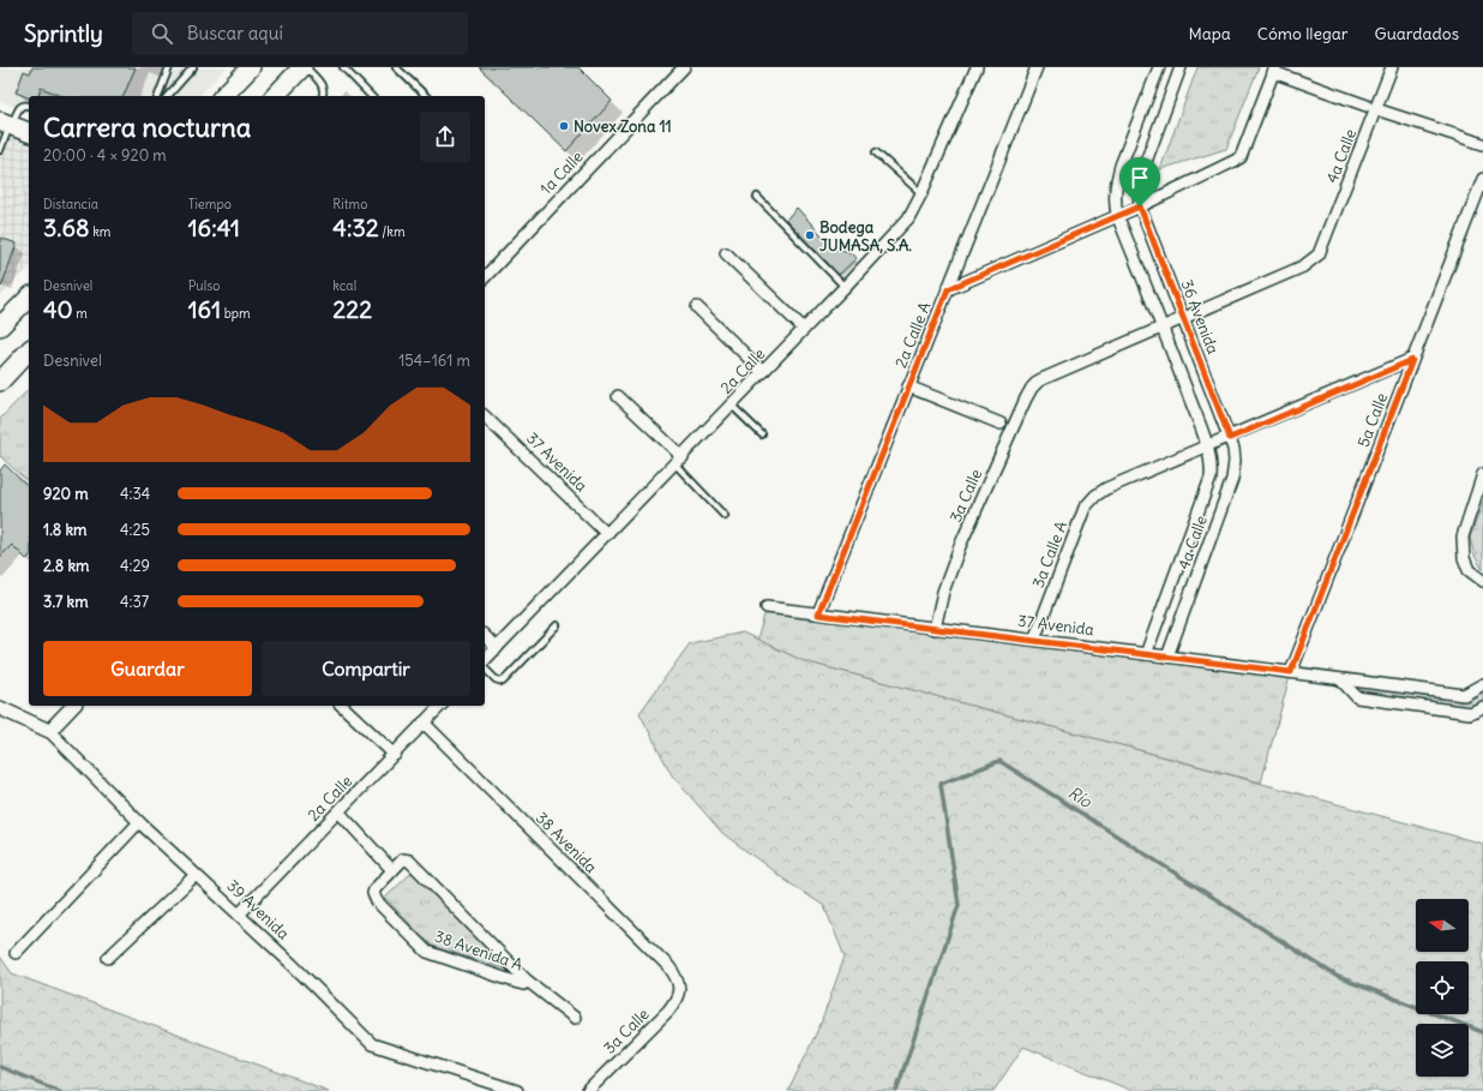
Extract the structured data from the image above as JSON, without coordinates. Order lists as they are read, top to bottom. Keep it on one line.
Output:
{"streets":{"street":["4a Calle","1a Calle","36 Avenida","2a Calle A","2a Calle","5a Calle","37 Avenida","3a Calle","3a Calle A","38 Avenida","39 Avenida","38 Avenida A"]},"crossings":[["4a Calle","36 Avenida"],["4a Calle","37 Avenida"],["4a Calle","3a Calle A"],["36 Avenida","3a Calle A"],["2a Calle A","37 Avenida"],["2a Calle","37 Avenida"],["2a Calle","38 Avenida"],["2a Calle","39 Avenida"],["5a Calle","37 Avenida"],["5a Calle","3a Calle A"],["37 Avenida","3a Calle"],["37 Avenida","3a Calle A"],["3a Calle","38 Avenida"]],"water":["Río"],"places":["Novex Zona 11","Bodega JUMASA, S.A."],"north":"left","page":{"header":"Sprintly","search":"Buscar aquí","nav":["Mapa","Cómo llegar","Guardados"],"heading":["Carrera nocturna","20:00 · 4 × 920 m"],"stats":[["Distancia","3.68 km"],["Tiempo","16:41"],["Ritmo","4:32 /km"],["Desnivel","40 m"],["Pulso","161 bpm"],["kcal","222"]],"chart":["Desnivel","154–161 m"],"list":[{"name":"920 m","note":"4:34"},{"name":"1.8 km","note":"4:25"},{"name":"2.8 km","note":"4:29"},{"name":"3.7 km","note":"4:37"}],"buttons":["Guardar","Compartir"]}}
